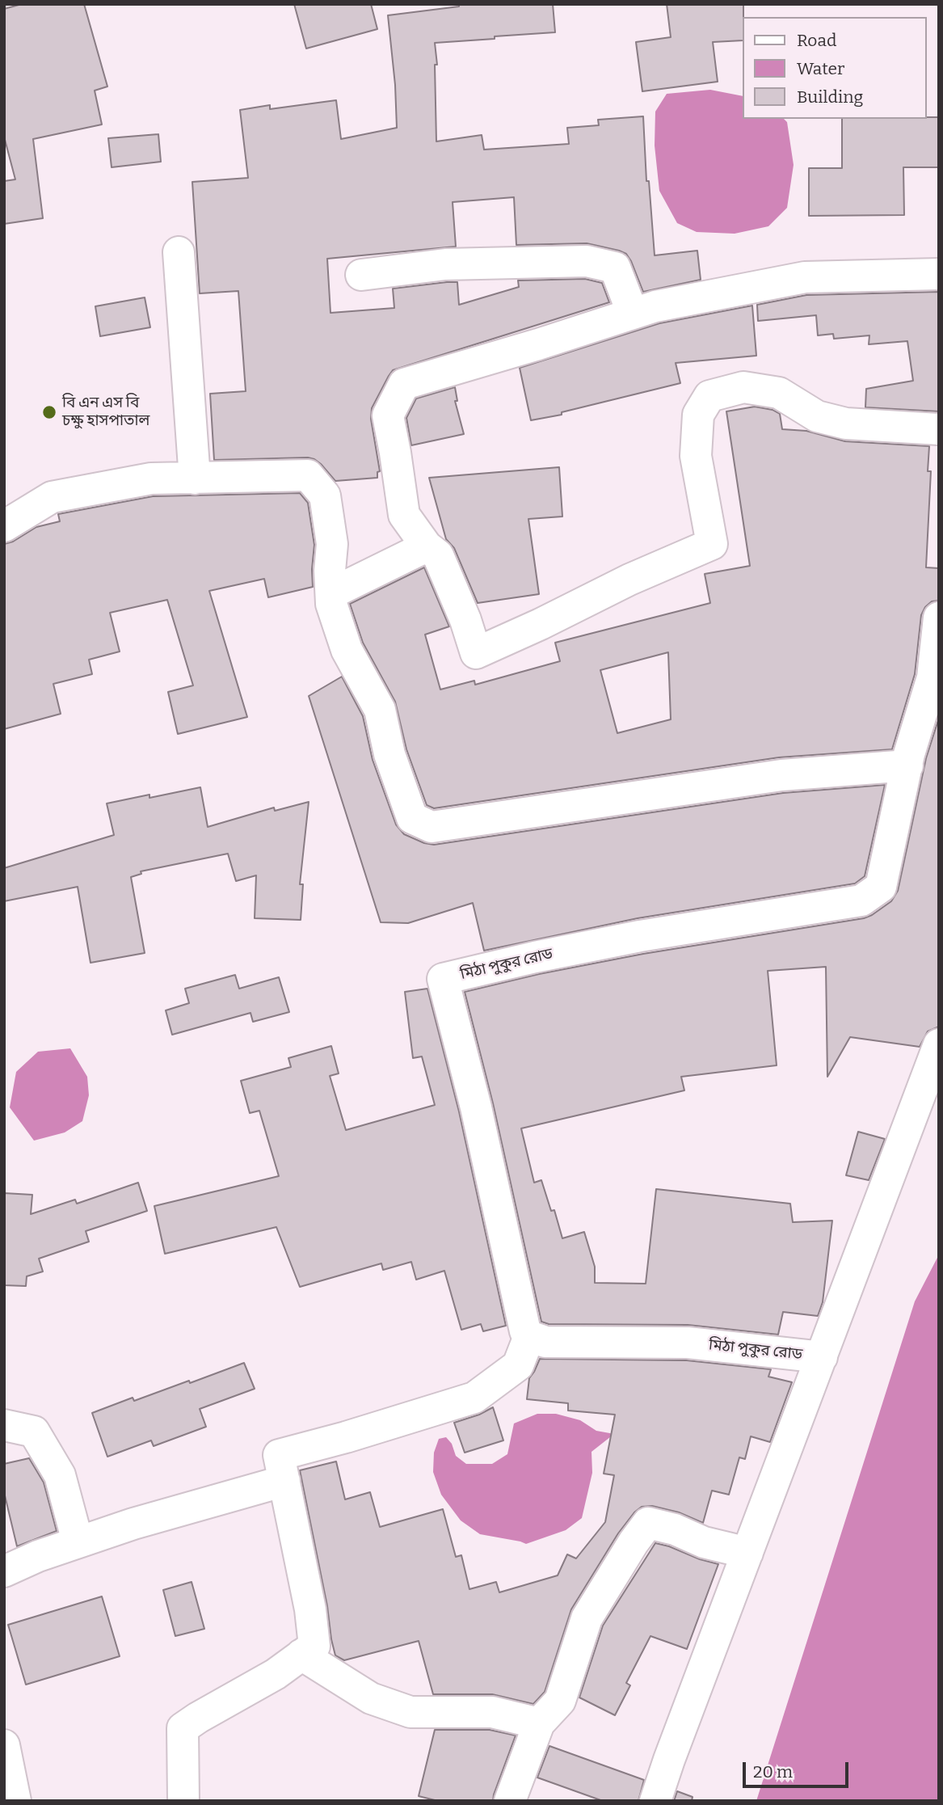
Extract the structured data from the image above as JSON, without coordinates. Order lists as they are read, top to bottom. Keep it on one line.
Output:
{"streets":{"street":["মিঠা পুকুর রোড"]},"places":["বি এন এস বি চক্ষু হাসপাতাল"],"legend":["Road","Water","Building"],"scale_bar":"20 m"}
